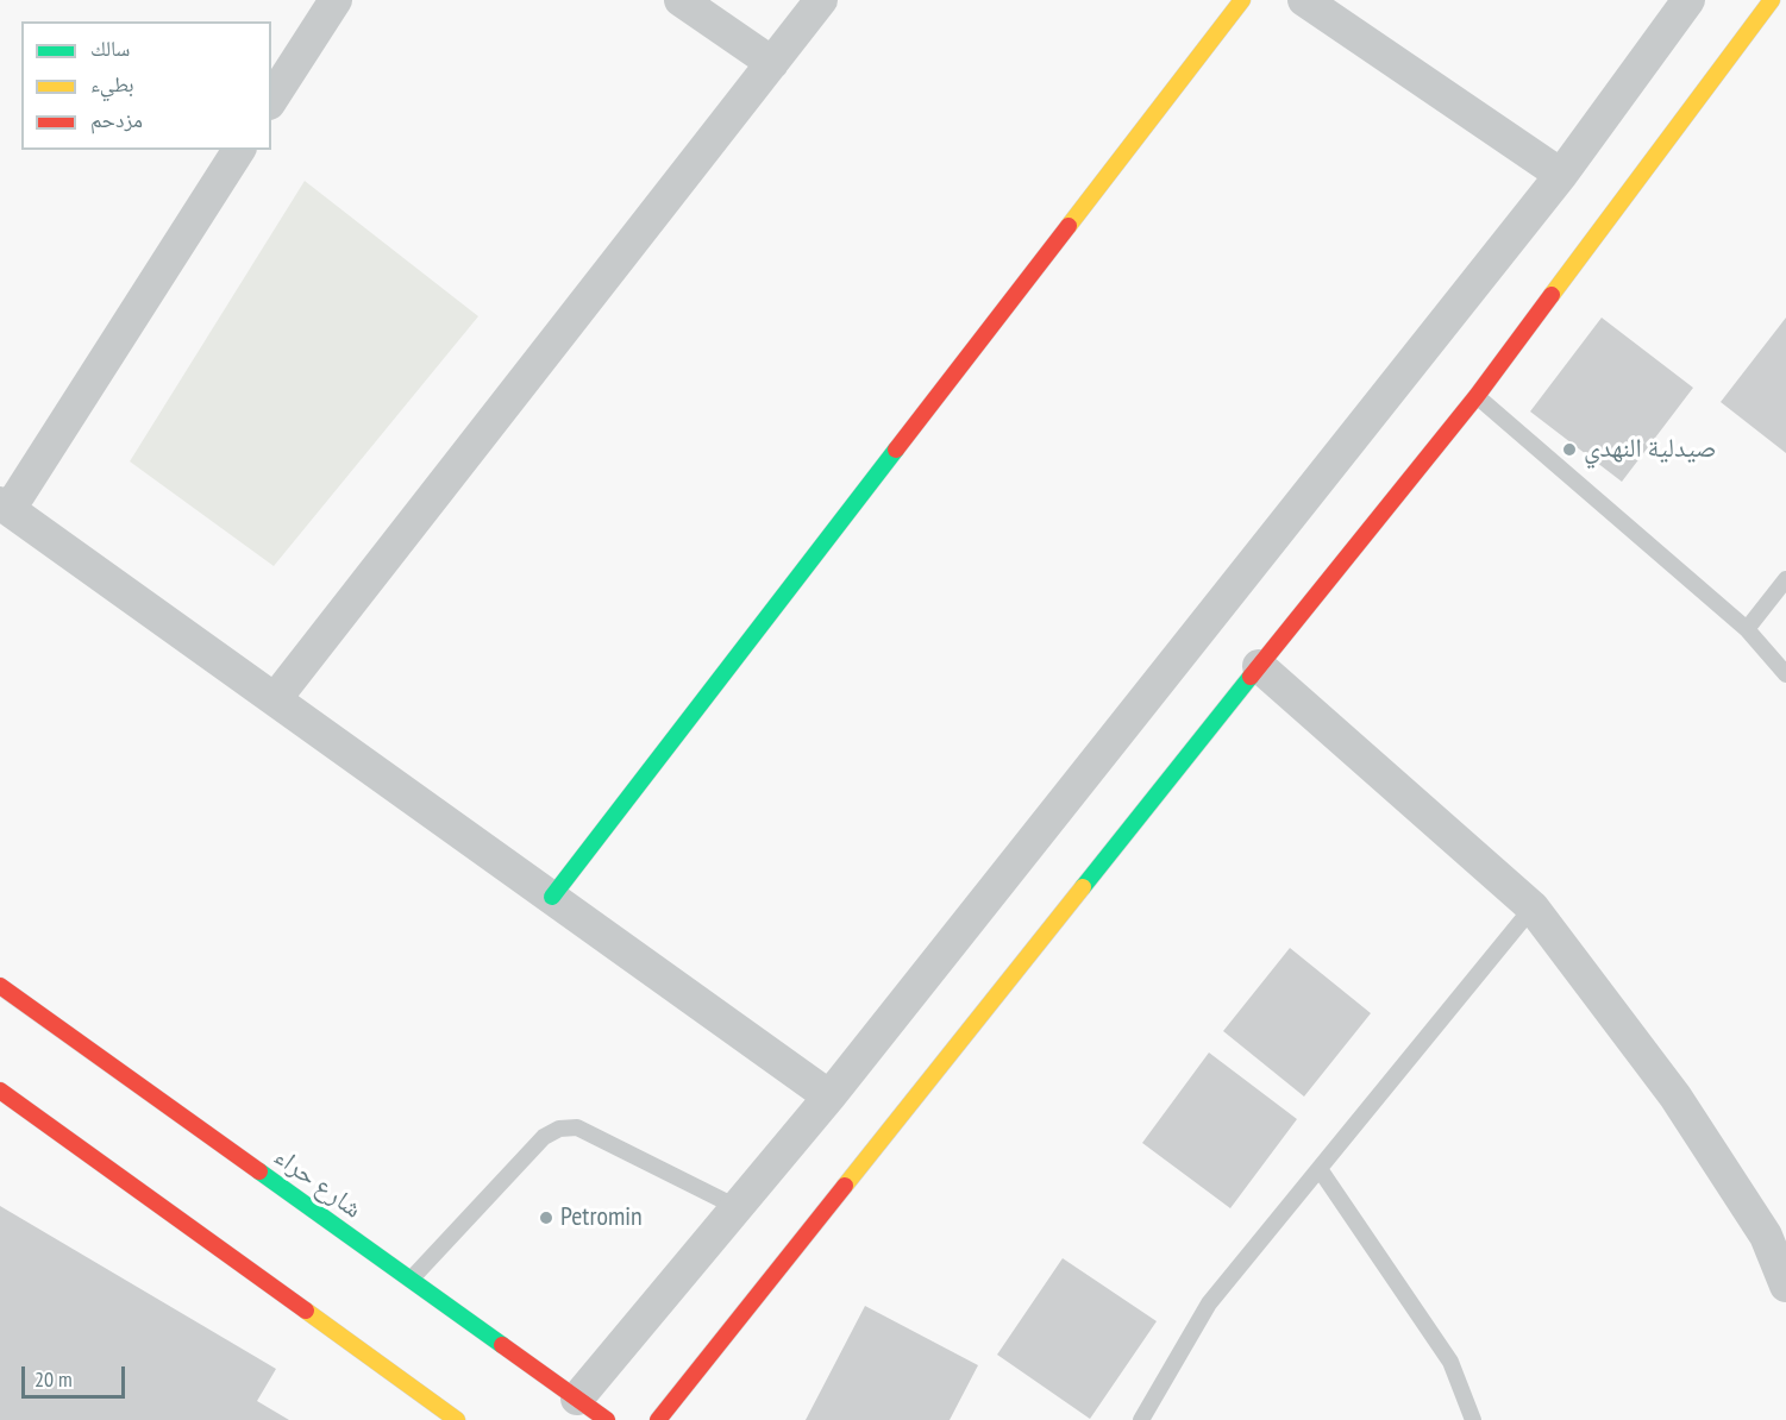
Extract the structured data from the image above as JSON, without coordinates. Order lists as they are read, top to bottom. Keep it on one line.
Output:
{"streets":{"street":["شارع حراء"]},"places":["صيدلية النهدي","Petromin"],"legend":["سالك","بطيء","مزدحم"],"scale_bar":"20 m"}
